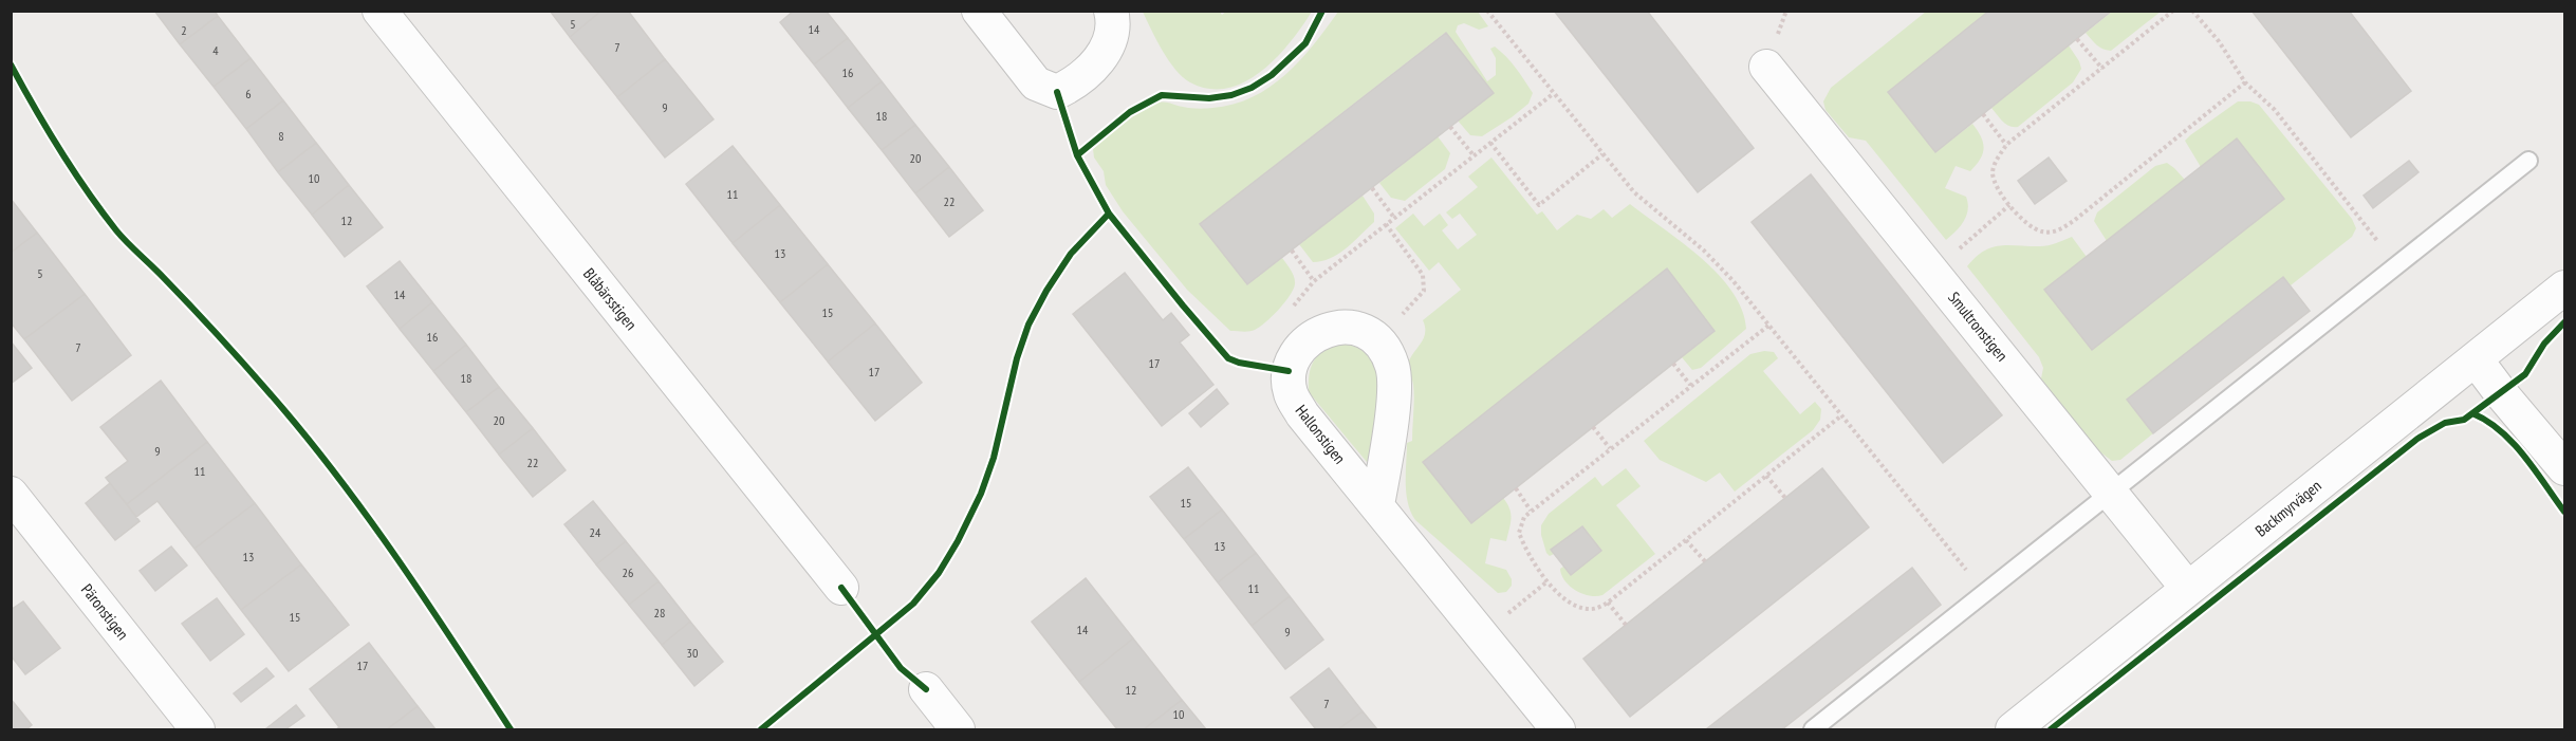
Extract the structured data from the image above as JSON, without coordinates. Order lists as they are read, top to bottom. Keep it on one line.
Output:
{"streets":{"street":["Blåbärsstigen","Smultronstigen","Hallonstigen","Backmyrvägen","Päronstigen"]},"crossings":[["Smultronstigen","Backmyrvägen"]],"house_numbers":["5","14","2","7","4","16","6","9","18","8","20","10","11","22","12","13","5","14","15","16","7","17","17","18","20","9","22","11","15","24","13","13","26","11","28","15","14","9","30","17","12","7","10"]}
